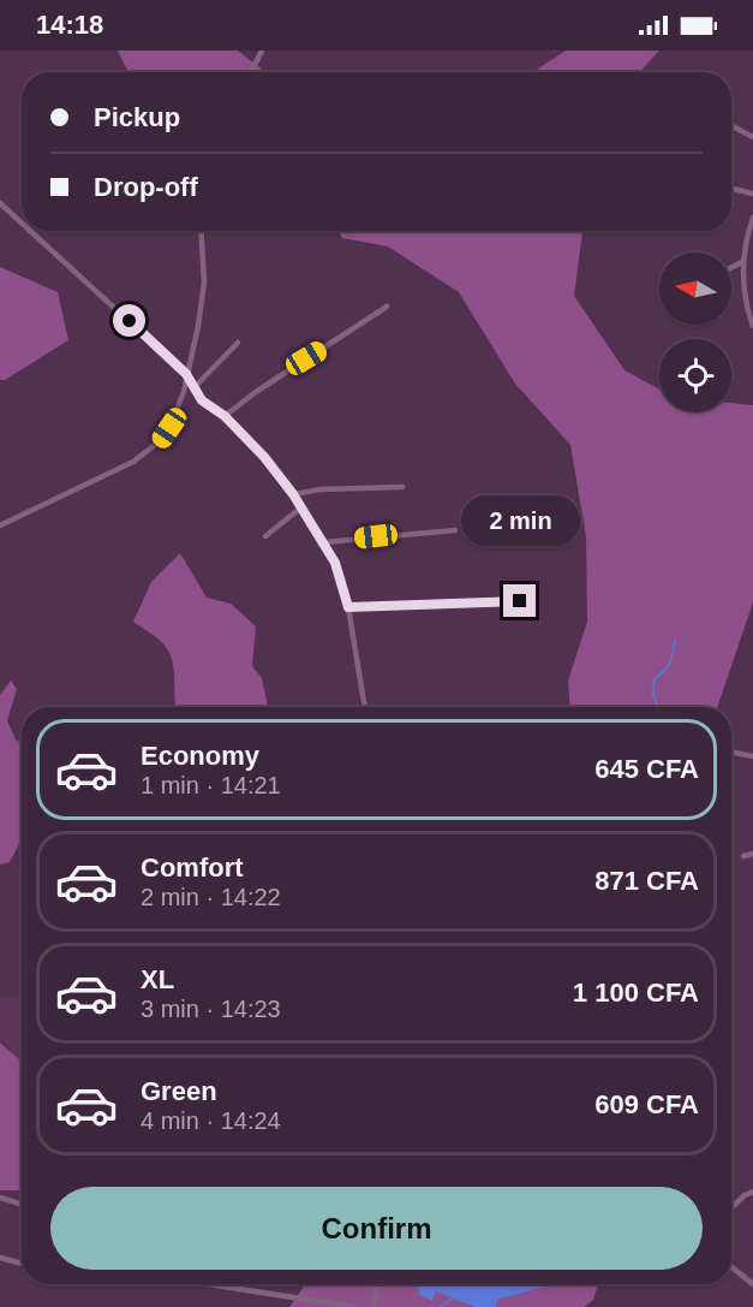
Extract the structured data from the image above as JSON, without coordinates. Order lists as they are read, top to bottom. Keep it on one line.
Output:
{"north":"left","page":{"status":"14:18","banner":["Pickup","Drop-off"],"bubble":"2 min","list":[{"name":"Economy","note":"1 min · 14:21","value":"645 CFA"},{"name":"Comfort","note":"2 min · 14:22","value":"871 CFA"},{"name":"XL","note":"3 min · 14:23","value":"1 100 CFA"},{"name":"Green","note":"4 min · 14:24","value":"609 CFA"}],"buttons":"Confirm"}}
